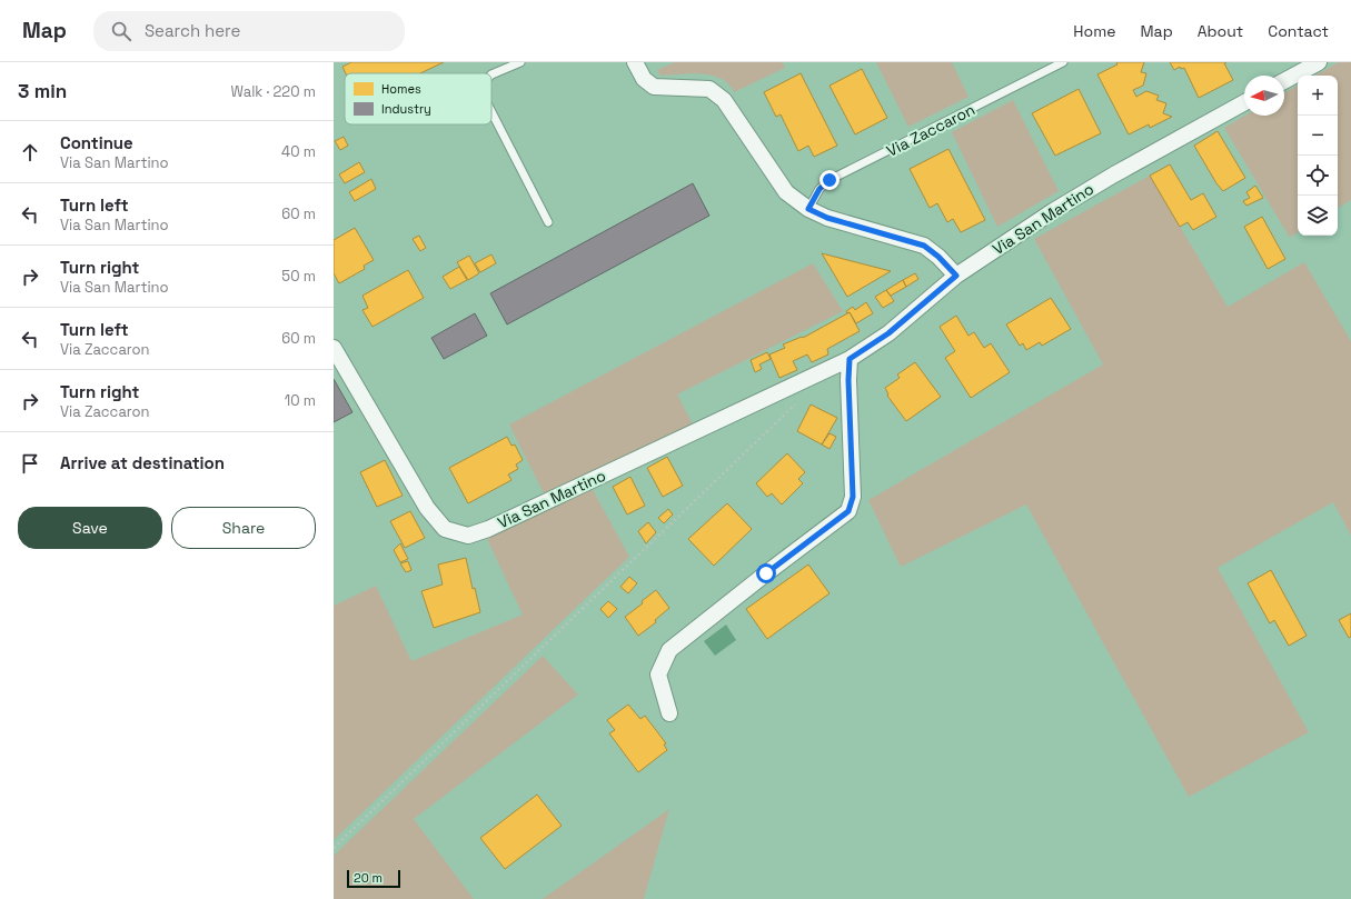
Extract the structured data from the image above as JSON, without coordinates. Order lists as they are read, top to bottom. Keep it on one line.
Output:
{"streets":{"street":["Via San Martino"],"lane":["Via Zaccaron"]},"legend":["Homes","Industry"],"scale_bar":"20 m","north":"left","page":{"header":"Map","search":"Search here","nav":["Home","Map","About","Contact"],"heading":["3 min","Walk · 220 m"],"map_buttons":["+","−"],"list":[["Continue","Via San Martino","40 m"],["Turn left","Via San Martino","60 m"],["Turn right","Via San Martino","50 m"],["Turn left","Via Zaccaron","60 m"],["Turn right","Via Zaccaron","10 m"],"Arrive at destination"],"buttons":["Save","Share"],"scale":"20 m"}}
